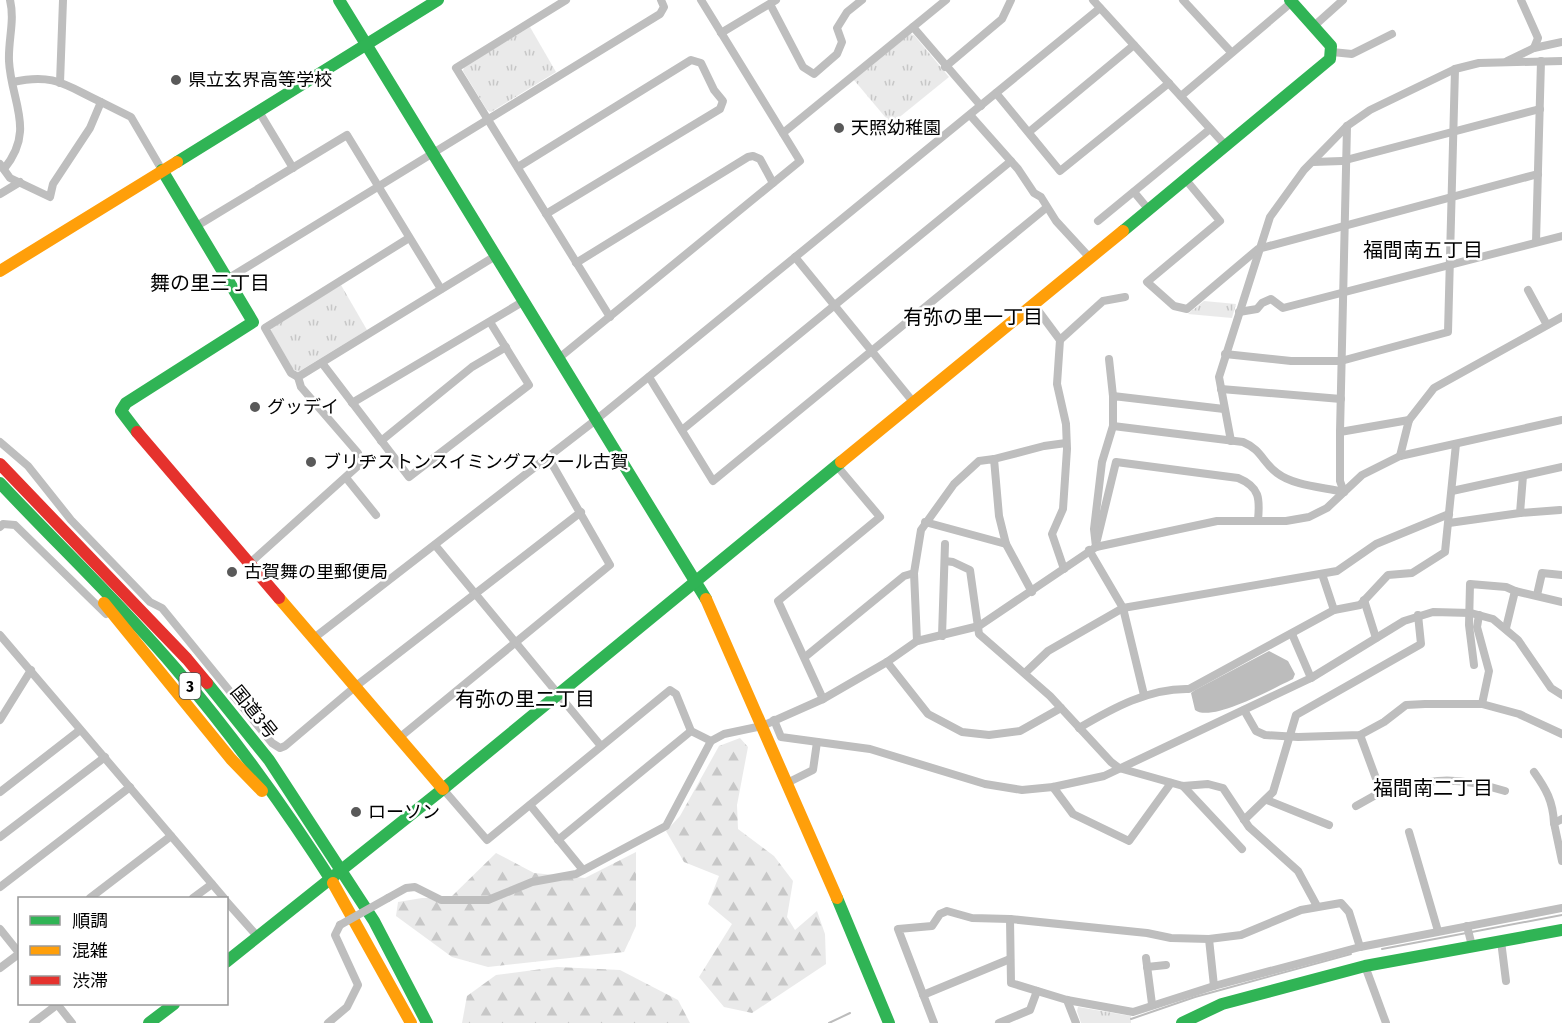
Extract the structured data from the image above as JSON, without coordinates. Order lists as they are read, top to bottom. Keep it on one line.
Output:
{"streets":{"main road":["3","国道3号"]},"districts":["福間南五丁目","舞の里三丁目","有弥の里一丁目","有弥の里二丁目","福間南二丁目"],"places":["県立玄界高等学校","天照幼稚園","グッデイ","ブリヂストンスイミングスクール古賀","古賀舞の里郵便局","ローソン"],"legend":["順調","混雑","渋滞"]}
